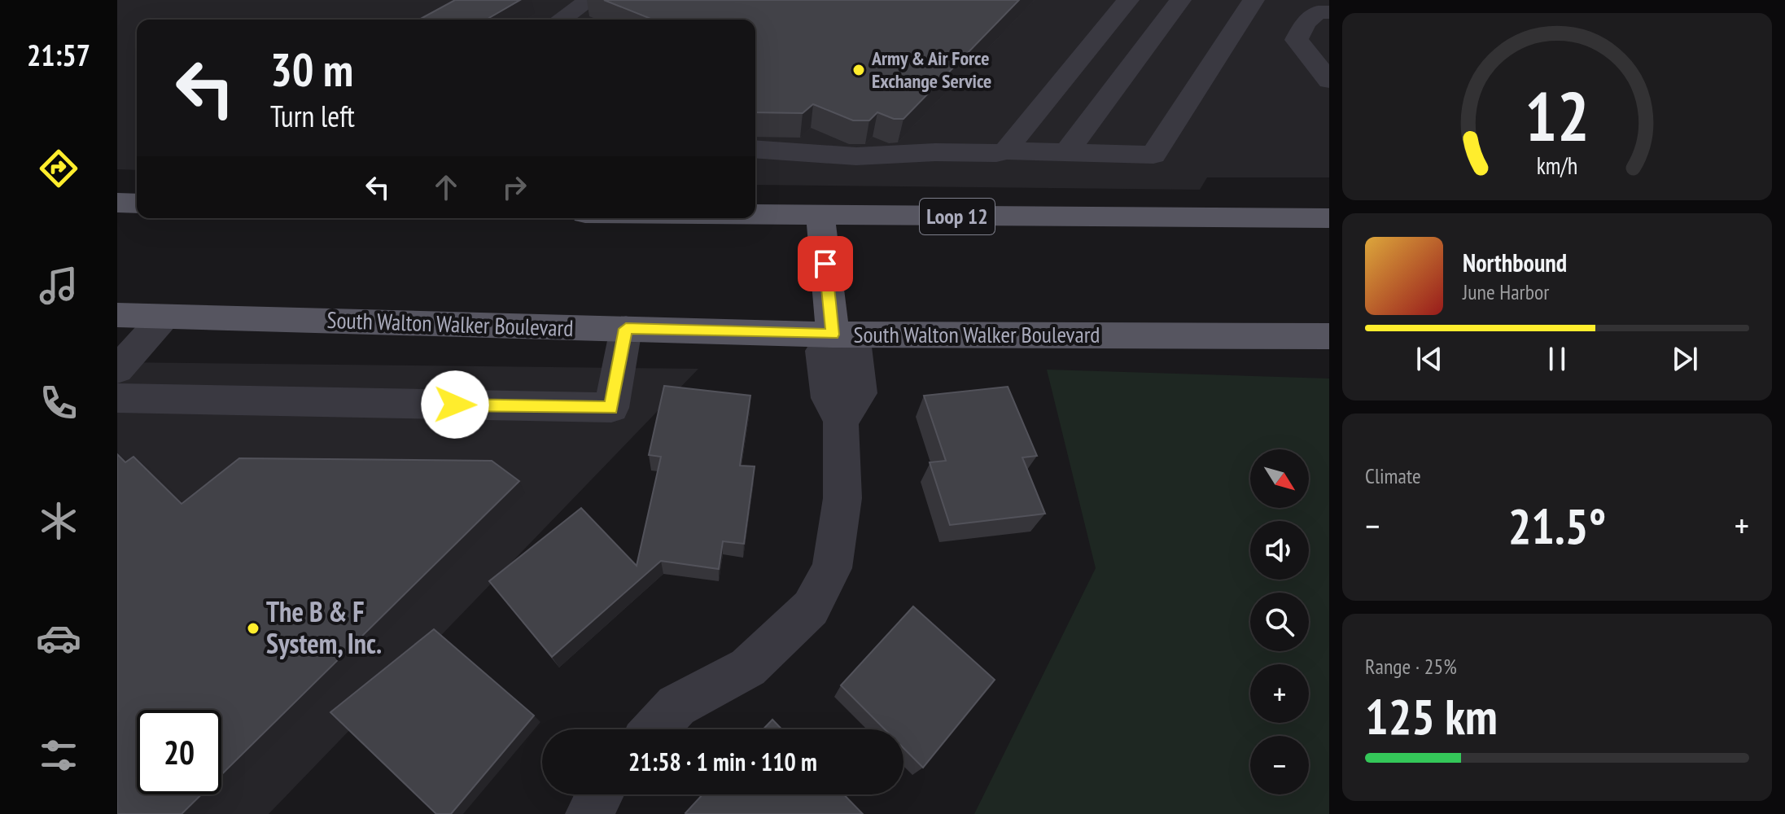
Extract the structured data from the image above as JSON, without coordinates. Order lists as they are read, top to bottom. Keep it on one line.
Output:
{"streets":{"main road":["Loop 12","South Walton Walker Boulevard"]},"places":["Army & Air Force Exchange Service","The B & F System, Inc."],"north":"bottom right","page":{"tabs":"21:57","turn":["30 m","Turn left"],"song":["Northbound","June Harbor"],"tile":["Climate",["Range · 25%","125 km"]],"map_buttons":["+","−"],"heat":["−","21.5°","+"],"limit":"20","trip":"21:58 · 1 min · 110 m","gauge":["12","km/h"]}}
